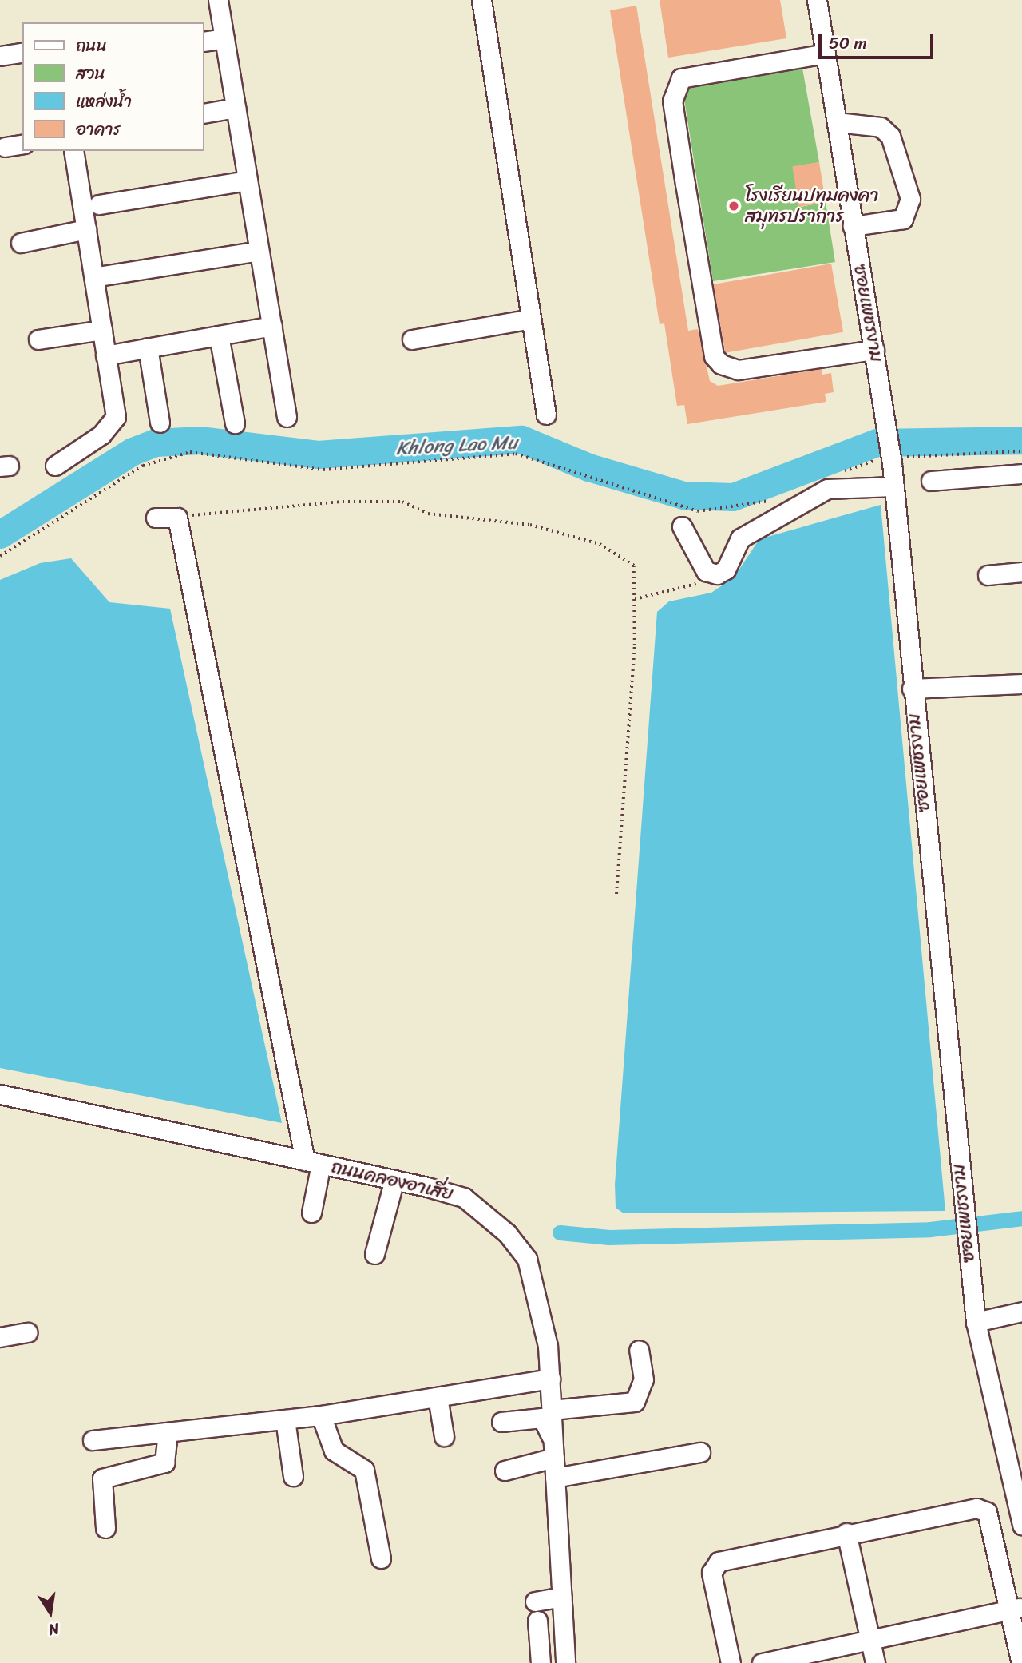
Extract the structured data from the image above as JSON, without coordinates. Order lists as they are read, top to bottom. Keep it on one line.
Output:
{"streets":{"street":["ซอยเพชรงาม","ถนนคลองอาเสี่ย"]},"water":["Khlong Lao Mu"],"places":["โรงเรียนปทุมคงคา สมุทรปราการ"],"legend":["ถนน","สวน","แหล่งน้ำ","อาคาร"],"scale_bar":"50 m","north":"bottom"}
